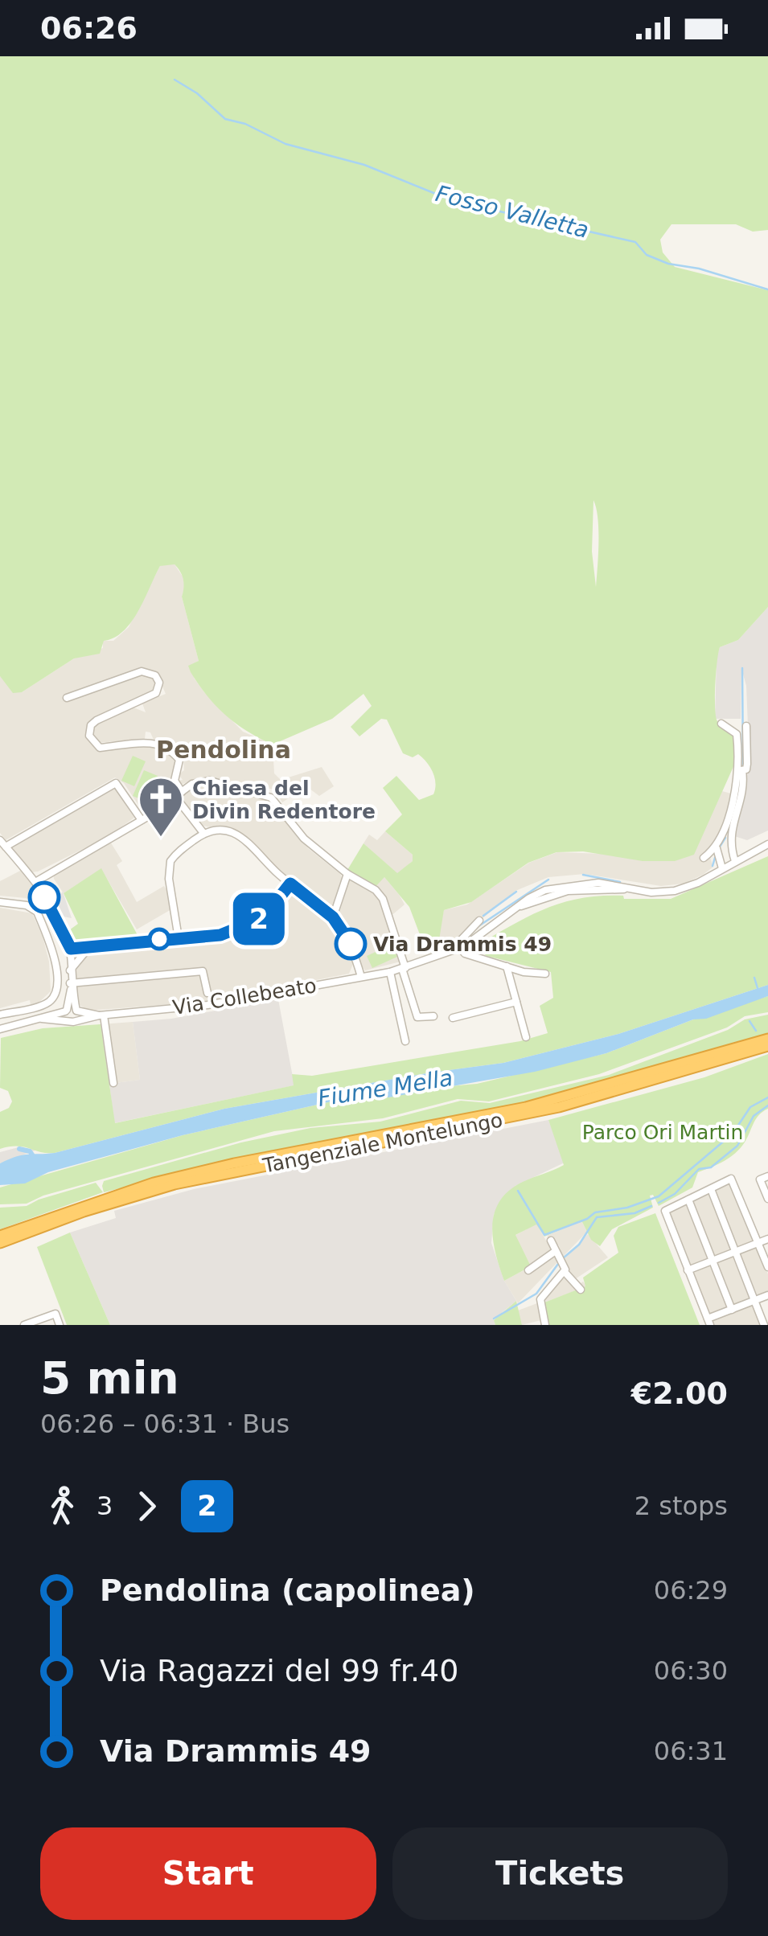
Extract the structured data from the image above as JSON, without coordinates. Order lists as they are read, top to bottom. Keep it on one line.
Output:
{"streets":{"highway":["Tangenziale Montelungo"],"street":["Via Collebeato"]},"districts":["Pendolina"],"water":["Fosso Valletta","Fiume Mella"],"parks":["Parco Ori Martin"],"places":{"church":["Chiesa del Divin Redentore"],"other":["Via Drammis 49"]},"lines":["bus line 2"],"page":{"status":"06:26","on_map":"2","heading":["5 min","06:26 – 06:31 · Bus","€2.00"],"legs":["3","2","2 stops"],"list":[{"name":"Pendolina (capolinea)","value":"06:29"},{"name":"Via Ragazzi del 99 fr.40","value":"06:30"},{"name":"Via Drammis 49","value":"06:31"}],"buttons":["Start","Tickets"]}}
